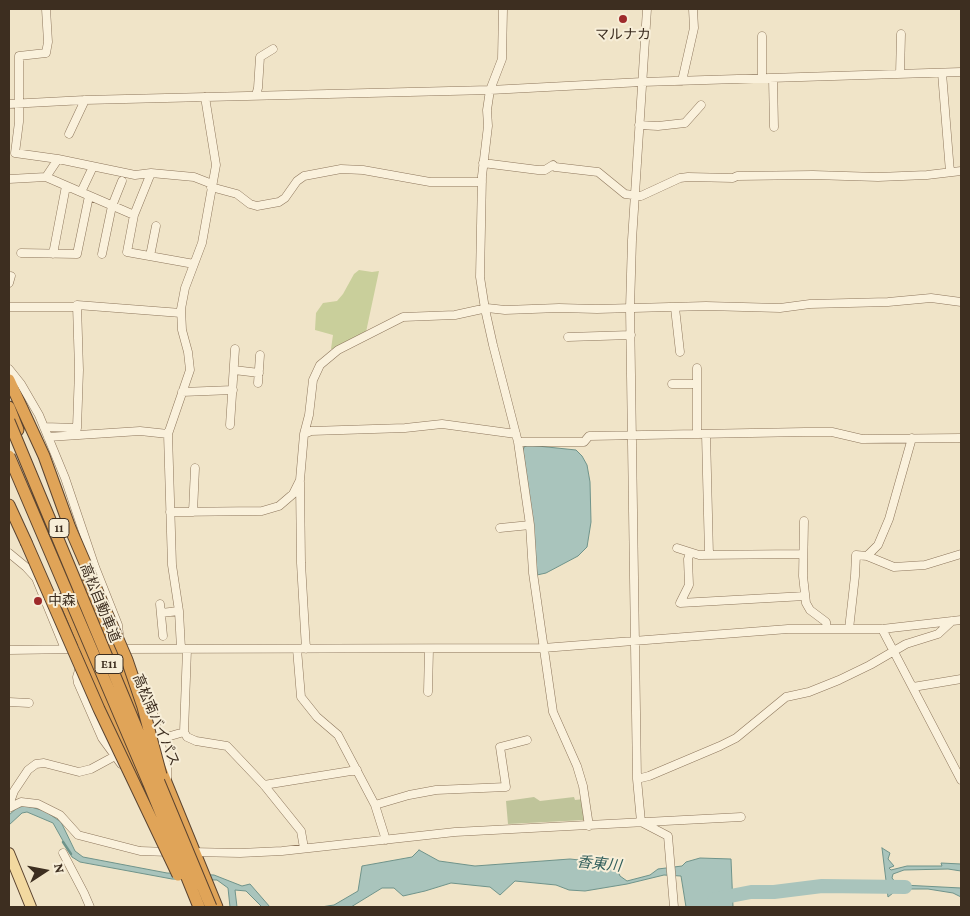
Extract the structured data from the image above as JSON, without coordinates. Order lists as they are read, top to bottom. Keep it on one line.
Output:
{"streets":{"highway":["11","高松自動車道","E11","高松南バイパス"]},"crossings":[["11","高松自動車道"]],"water":["香東川"],"places":["マルナカ","中森"],"north":"right"}
